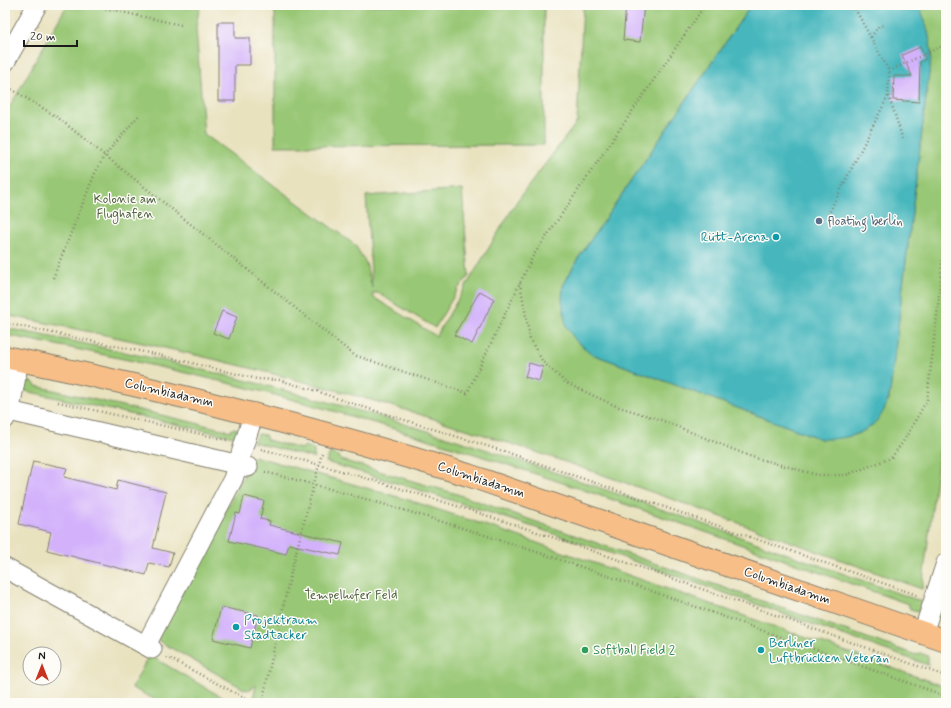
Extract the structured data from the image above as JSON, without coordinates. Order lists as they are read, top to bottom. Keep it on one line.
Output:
{"streets":{"main road":["Columbiadamm"]},"parks":["Kolonie am Flughafen","Tempelhofer Feld"],"places":["floating berlin","Rütt-Arena","Projektraum Stadtacker","Softball Field 2","Berliner Luftbrücken Veteran"],"scale_bar":"20 m","north":"top"}
